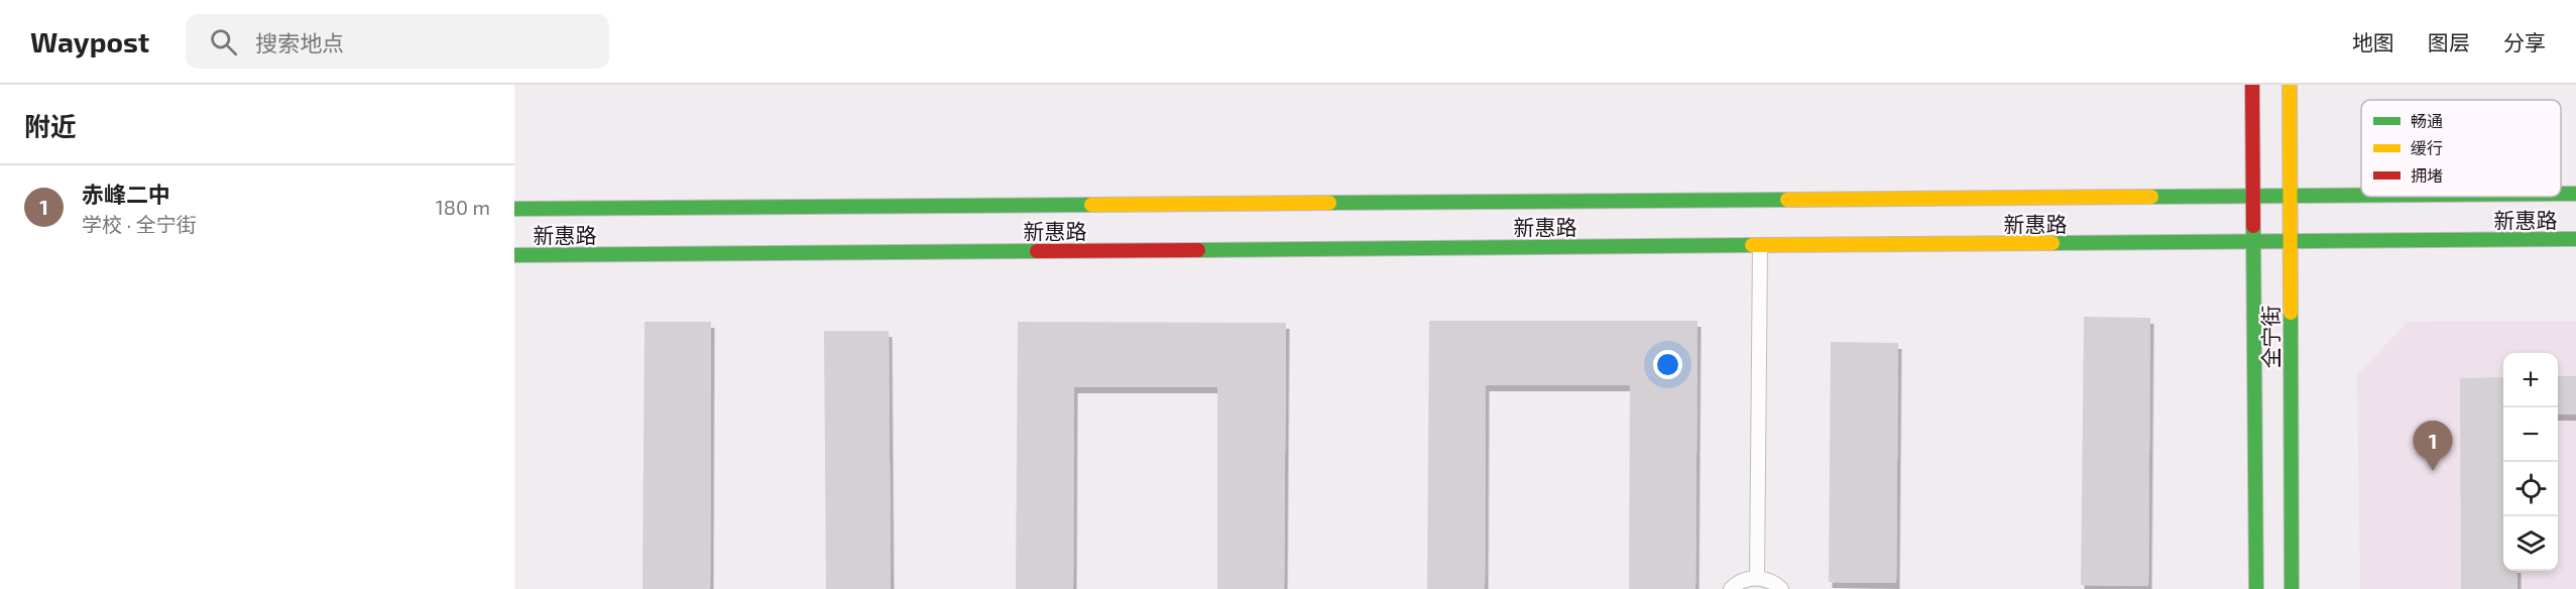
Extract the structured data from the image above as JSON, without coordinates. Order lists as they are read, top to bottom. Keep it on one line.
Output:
{"streets":{"street":["新惠路","全宁街"]},"crossings":[["新惠路","全宁街"]],"legend":["畅通","缓行","拥堵"],"page":{"header":"Waypost","search":"搜索地点","nav":["地图","图层","分享"],"heading":"附近","list":[{"mark":"1","name":"赤峰二中","note":"学校 · 全宁街","value":"180 m"}],"map_buttons":["+","−"],"pins":"1"}}
